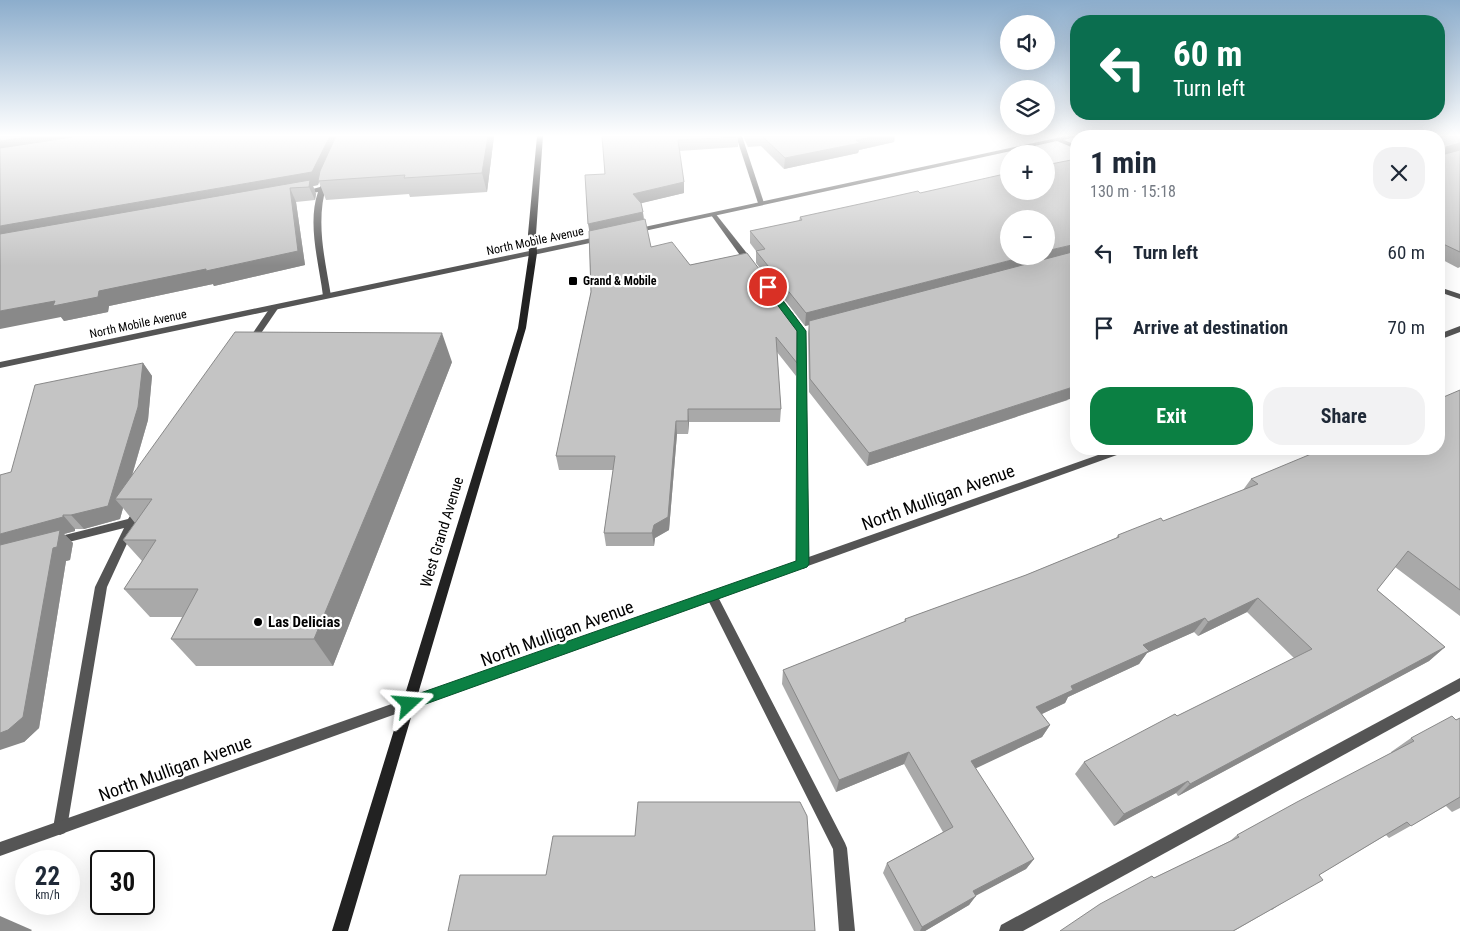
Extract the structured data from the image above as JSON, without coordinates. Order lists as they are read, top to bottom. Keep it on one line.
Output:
{"streets":{"main road":["West Grand Avenue"],"street":["North Mobile Avenue","North Mulligan Avenue"]},"crossings":[["North Mobile Avenue","West Grand Avenue"],["North Mulligan Avenue","West Grand Avenue"]],"places":{"transit":["Grand & Mobile"],"other":["Las Delicias"]},"page":{"map_buttons":["+","−"],"turn":["60 m","Turn left"],"heading":["1 min","130 m · 15:18"],"list":[{"name":"Turn left","value":"60 m"},{"name":"Arrive at destination","value":"70 m"}],"buttons":["Exit","Share"],"speed":"22 km/h","limit":"30"}}
